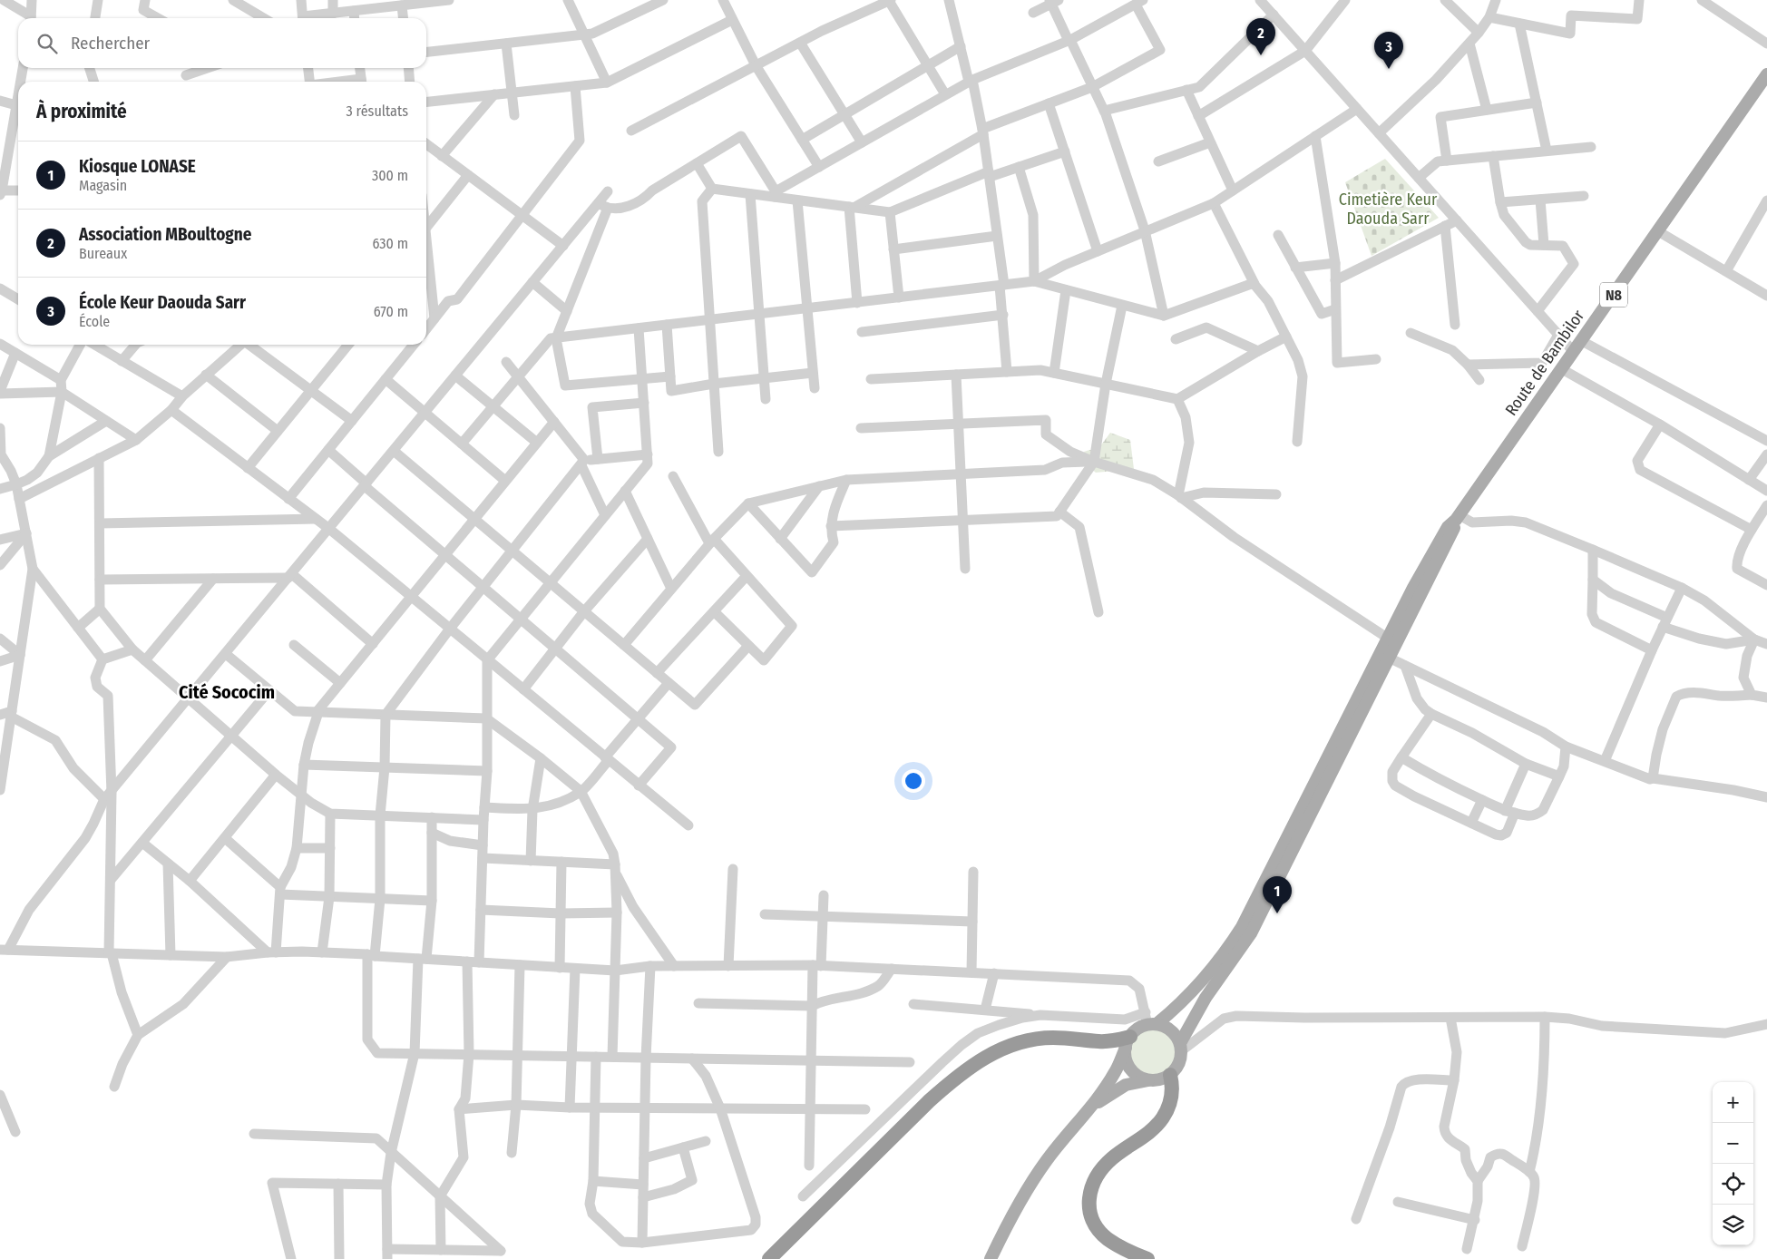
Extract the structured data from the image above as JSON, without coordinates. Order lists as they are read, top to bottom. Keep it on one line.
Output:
{"streets":{"main road":["N8","Route de Bambilor"]},"districts":["Cité Sococim"],"parks":["Cimetière Keur Daouda Sarr"],"page":{"pins":["2","3","1"],"search":"Rechercher","heading":["À proximité","3 résultats"],"list":[{"mark":"1","name":"Kiosque LONASE","note":"Magasin","value":"300 m"},{"mark":"2","name":"Association MBoultogne","note":"Bureaux","value":"630 m"},{"mark":"3","name":"École Keur Daouda Sarr","note":"École","value":"670 m"}],"map_buttons":["+","−"]}}
